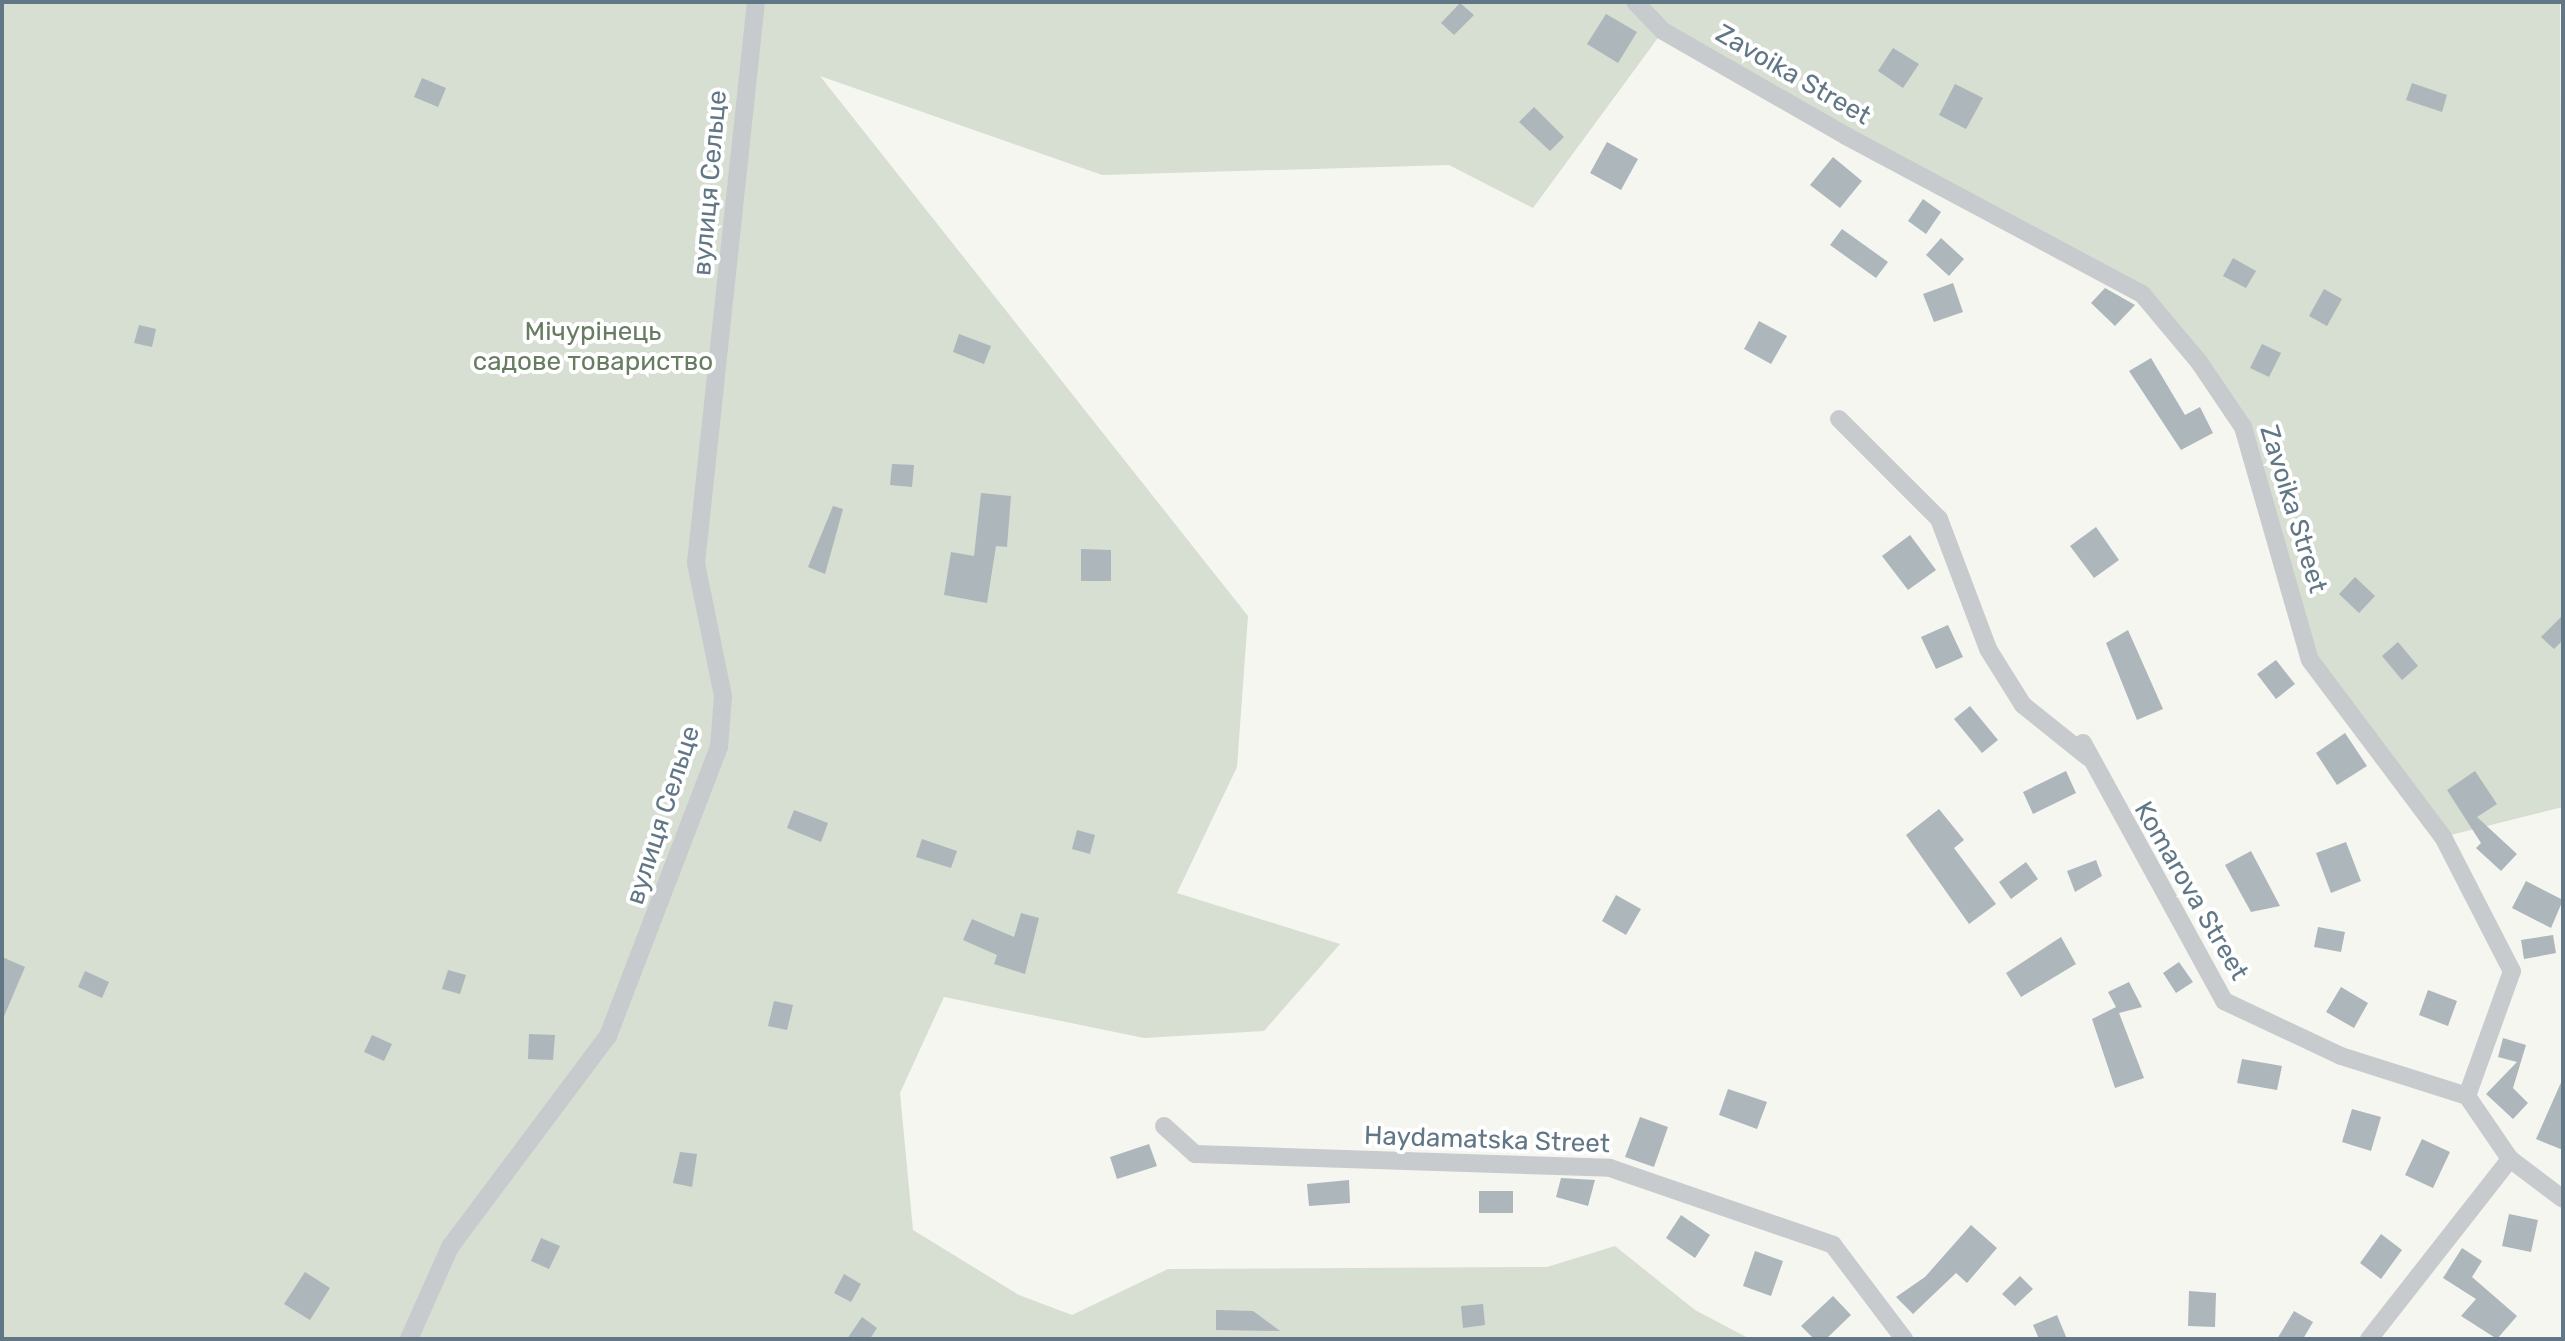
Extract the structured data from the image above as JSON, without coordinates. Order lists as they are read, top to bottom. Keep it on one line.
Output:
{"streets":{"street":["Zavoika Street","вулиця Сельце","Komarova Street","Haydamatska Street"]},"crossings":[["Zavoika Street","Komarova Street"]],"parks":["Мічурінець садове товариство"]}
